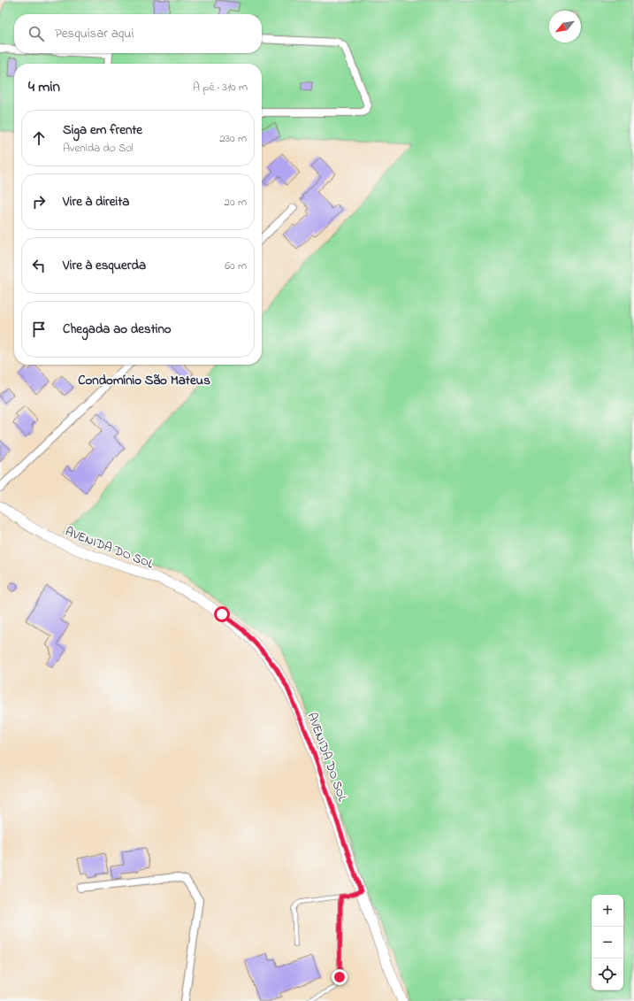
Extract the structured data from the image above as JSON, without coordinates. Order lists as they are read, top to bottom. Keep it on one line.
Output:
{"streets":{"street":["AVENIDA DO SOL"]},"districts":["Condomínio São Mateus"],"north":"bottom left","page":{"search":"Pesquisar aqui","heading":["4 min","A pé · 310 m"],"list":[["Siga em frente","Avenida do Sol","230 m"],["Vire à direita","20 m"],["Vire à esquerda","60 m"],"Chegada ao destino"],"map_buttons":["+","−"]}}
